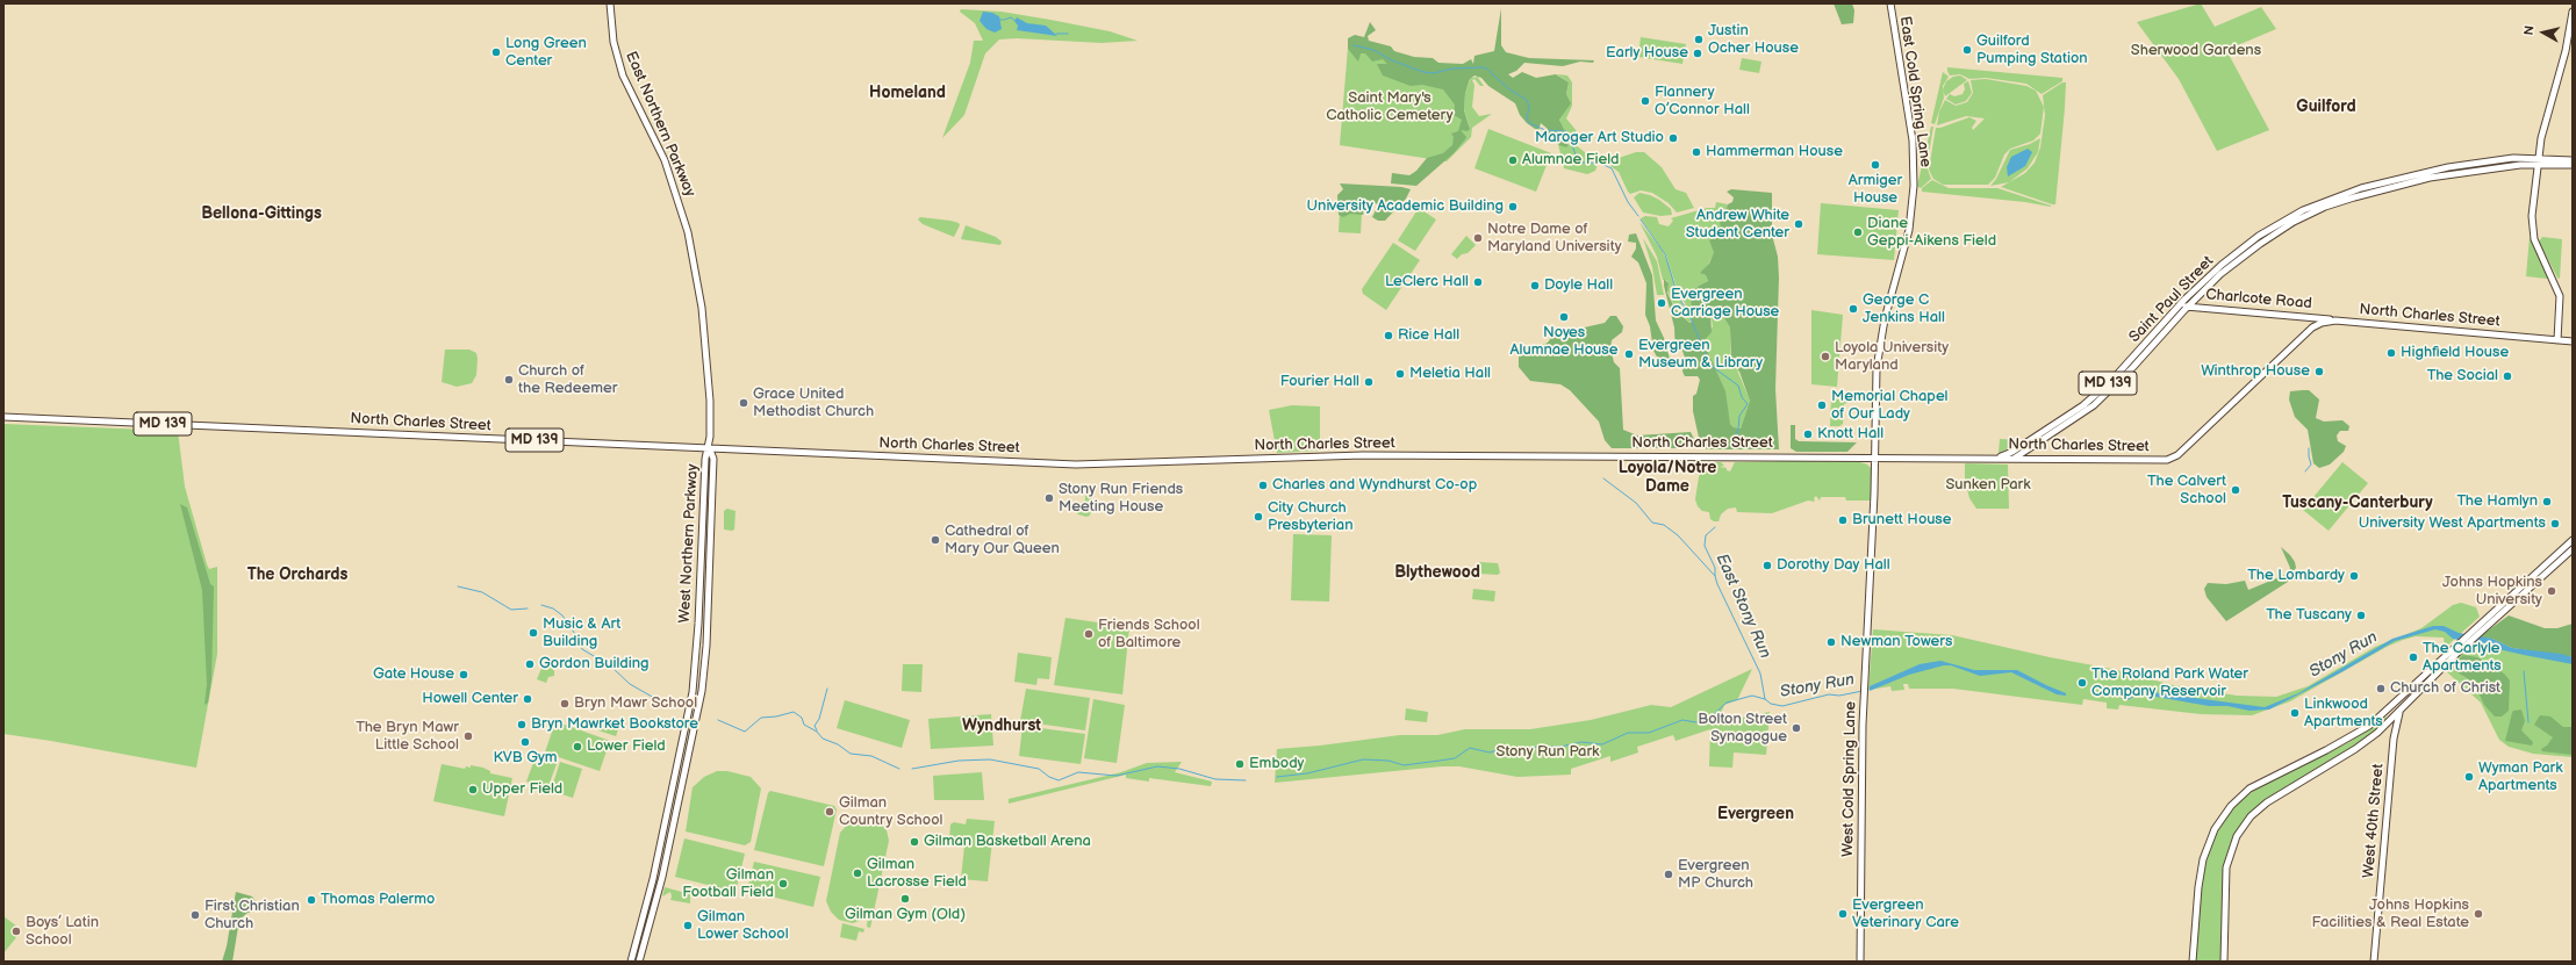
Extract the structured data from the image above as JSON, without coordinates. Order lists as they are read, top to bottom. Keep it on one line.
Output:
{"streets":{"main road":["East Cold Spring Lane","East Northern Parkway","Saint Paul Street","Charlcote Road","North Charles Street","MD 139","West Northern Parkway","West Cold Spring Lane","West 40th Street"]},"crossings":[["East Cold Spring Lane","North Charles Street"],["East Cold Spring Lane","West Cold Spring Lane"],["East Northern Parkway","North Charles Street"],["East Northern Parkway","West Northern Parkway"],["Saint Paul Street","Charlcote Road"],["Saint Paul Street","North Charles Street"],["Charlcote Road","North Charles Street"],["North Charles Street","West Northern Parkway"],["North Charles Street","West Cold Spring Lane"]],"districts":["Homeland","Guilford","Bellona-Gittings","Loyola/Notre Dame","Tuscany-Canterbury","Blythewood","The Orchards","Wyndhurst","Evergreen"],"water":["East Stony Run","Stony Run"],"parks":["Sherwood Gardens","Saint Mary's Catholic Cemetery","Sunken Park","Stony Run Park"],"places":["Justin Ocher House","Guilford Pumping Station","Long Green Center","Early House","Flannery O’Connor Hall","Maroger Art Studio","Hammerman House","Alumnae Field","Armiger House","University Academic Building","Andrew White Student Center","Diane Geppi-Aikens Field","Notre Dame of Maryland University","LeClerc Hall","Doyle Hall","Evergreen Carriage House","George C Jenkins Hall","Noyes Alumnae House","Rice Hall","Highfield House","Evergreen Museum & Library","Loyola University Maryland","Winthrop House","Meletia Hall","The Social","Church of the Redeemer","Fourier Hall","Grace United Methodist Church","Memorial Chapel of Our Lady","Knott Hall","Charles and Wyndhurst Co-op","The Calvert School","Stony Run Friends Meeting House","The Hamlyn","City Church Presbyterian","Brunett House","University West Apartments","Cathedral of Mary Our Queen","Dorothy Day Hall","The Lombardy","Johns Hopkins University","The Tuscany","Music & Art Building","Friends School of Baltimore","Newman Towers","The Carlyle Apartments","Gordon Building","Gate House","The Roland Park Water Company Reservoir","Church of Christ","Howell Center","Bryn Mawr School","Linkwood Apartments","Bryn Mawrket Bookstore","Bolton Street Synagogue","The Bryn Mawr Little School","KVB Gym","Lower Field","Embody","Wyman Park Apartments","Upper Field","Gilman Country School","Gilman Basketball Arena","Gilman Lacrosse Field","Evergreen MP Church","Gilman Football Field","Gilman Gym (Old)","Thomas Palermo","Evergreen Veterinary Care","Johns Hopkins Facilities & Real Estate","First Christian Church","Gilman Lower School","Boys’ Latin School"],"north":"left"}
